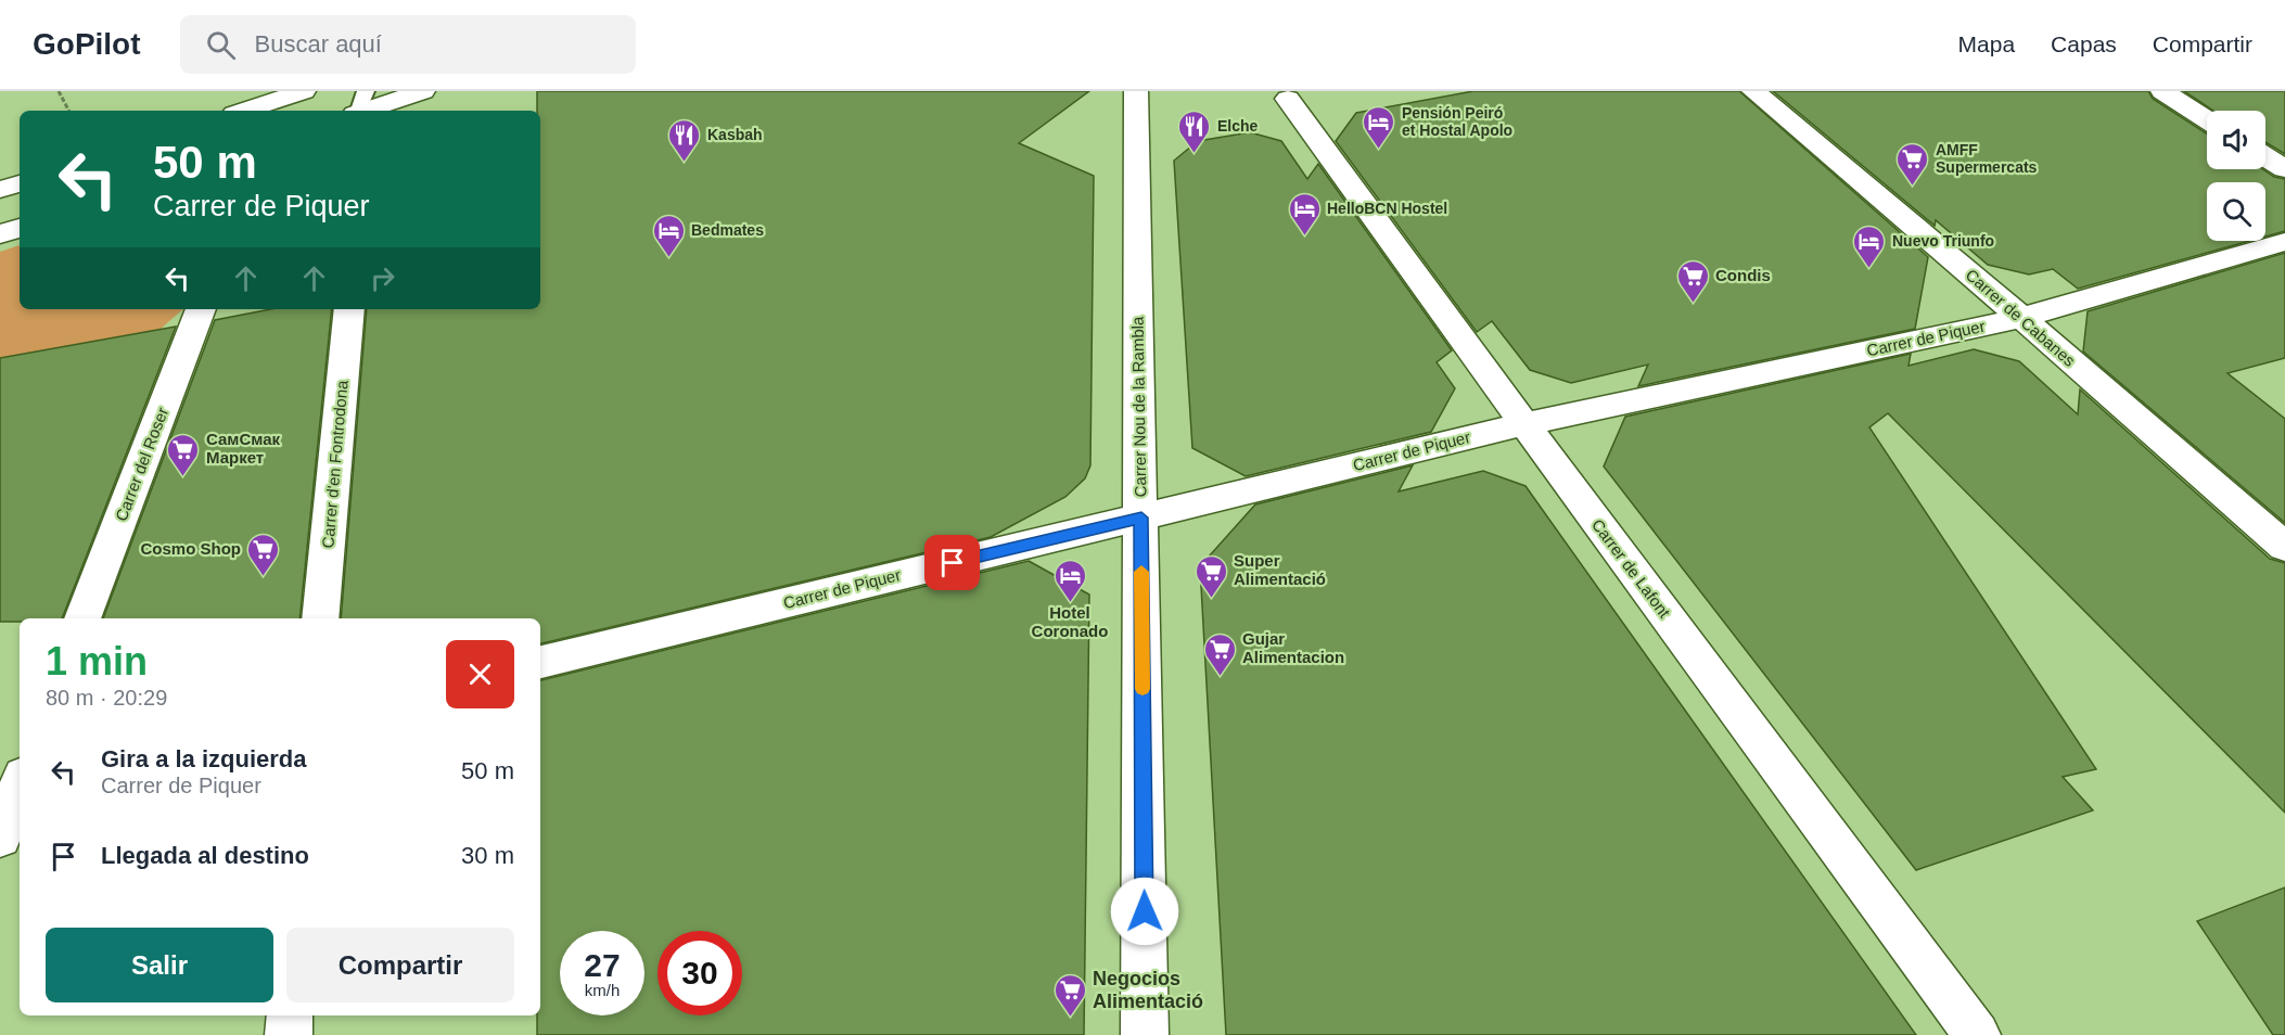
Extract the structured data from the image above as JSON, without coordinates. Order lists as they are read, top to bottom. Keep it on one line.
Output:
{"streets":{"street":["Carrer de Cabanes","Carrer de Piquer","Carrer Nou de la Rambla","Carrer del Roser","Carrer d'en Fontrodona","Carrer de Lafont"]},"crossings":[["Carrer de Cabanes","Carrer de Piquer"],["Carrer de Piquer","Carrer Nou de la Rambla"],["Carrer de Piquer","Carrer de Lafont"]],"places":{"hotel":["Pensión Peiró et Hostal Apolo","HelloBCN Hostel","Bedmates","Nuevo Triunfo","Hotel Coronado"],"restaurant":["Elche","Kasbah"],"supermarket":["AMFF Supermercats","Condis","СамСмак Маркет","Cosmo Shop","Super Alimentació","Gujar Alimentacion","Negocios Alimentació"]},"page":{"header":"GoPilot","search":"Buscar aquí","nav":["Mapa","Capas","Compartir"],"turn":["50 m","Carrer de Piquer"],"heading":["1 min","80 m · 20:29"],"list":[{"name":"Gira a la izquierda","note":"Carrer de Piquer","value":"50 m"},{"name":"Llegada al destino","value":"30 m"}],"buttons":["Salir","Compartir"],"speed":"27 km/h","limit":"30"}}
